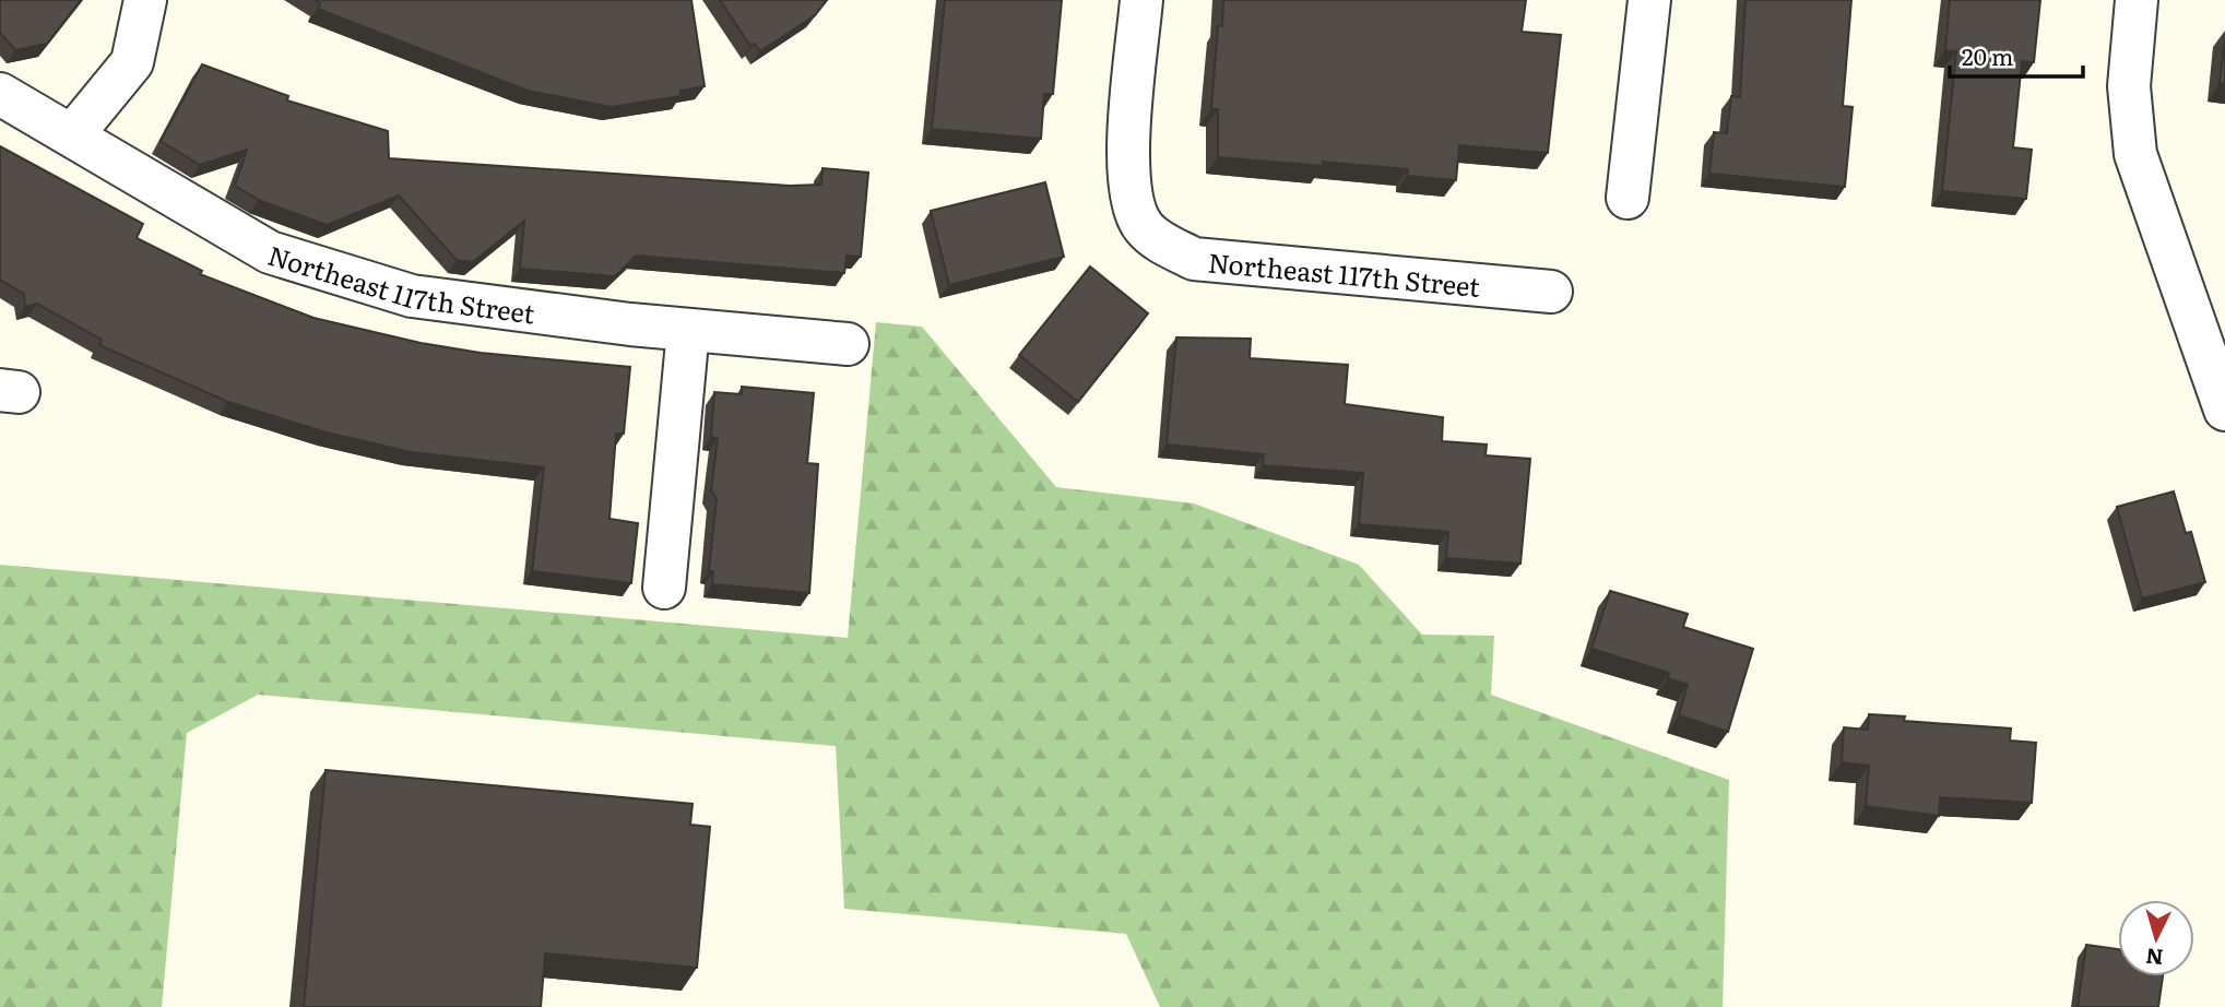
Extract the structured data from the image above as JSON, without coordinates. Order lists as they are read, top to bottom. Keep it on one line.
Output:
{"streets":{"street":["Northeast 117th Street"]},"scale_bar":"20 m","north":"bottom"}
